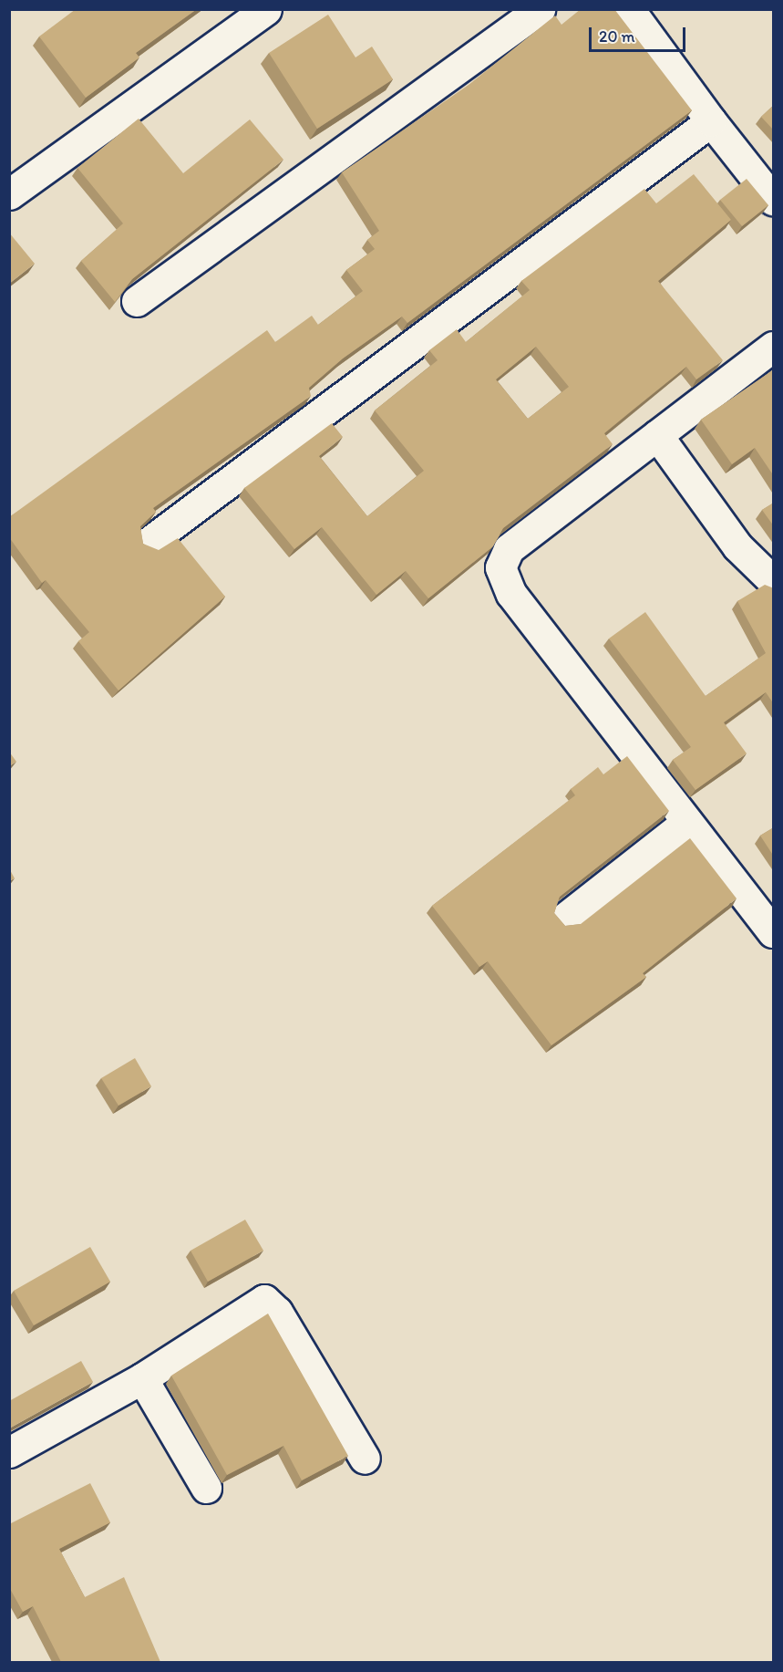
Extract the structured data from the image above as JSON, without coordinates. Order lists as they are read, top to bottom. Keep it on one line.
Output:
{"scale_bar":"20 m"}
